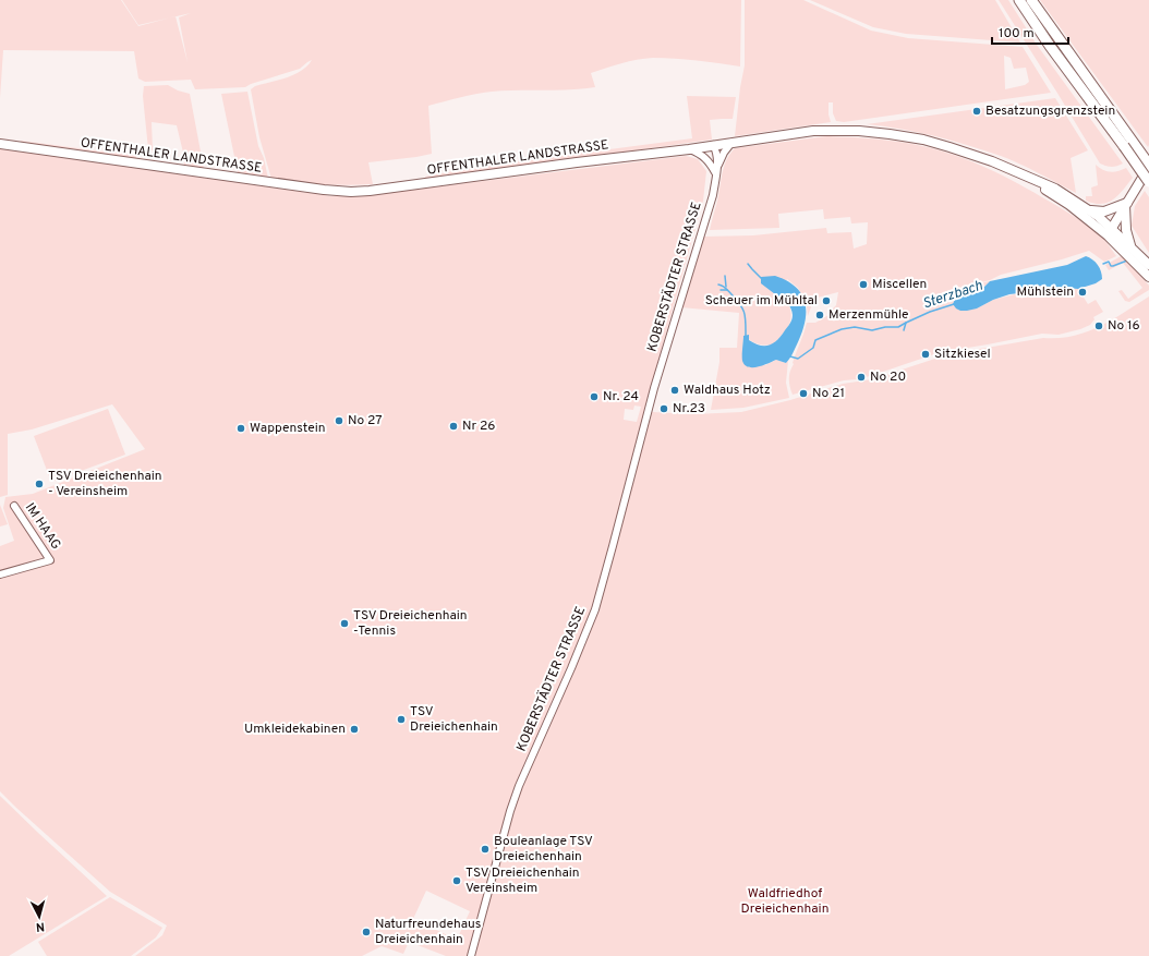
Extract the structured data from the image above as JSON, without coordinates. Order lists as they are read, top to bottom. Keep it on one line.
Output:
{"streets":{"main road":["OFFENTHALER LANDSTRASSE"],"street":["KOBERSTÄDTER STRASSE","IM HAAG"]},"water":["Sterzbach"],"parks":["Waldfriedhof Dreieichenhain"],"places":["Besatzungsgrenzstein","Miscellen","Mühlstein","Scheuer im Mühltal","Merzenmühle","No 16","Sitzkiesel","No 20","Waldhaus Hotz","No 21","Nr. 24","Nr.23","No 27","Nr 26","Wappenstein","TSV Dreieichenhain - Vereinsheim","TSV Dreieichenhain -Tennis","TSV Dreieichenhain","Umkleidekabinen","Bouleanlage TSV Dreieichenhain","TSV Dreieichenhain Vereinsheim","Naturfreundehaus Dreieichenhain"],"scale_bar":"100 m","north":"bottom"}
